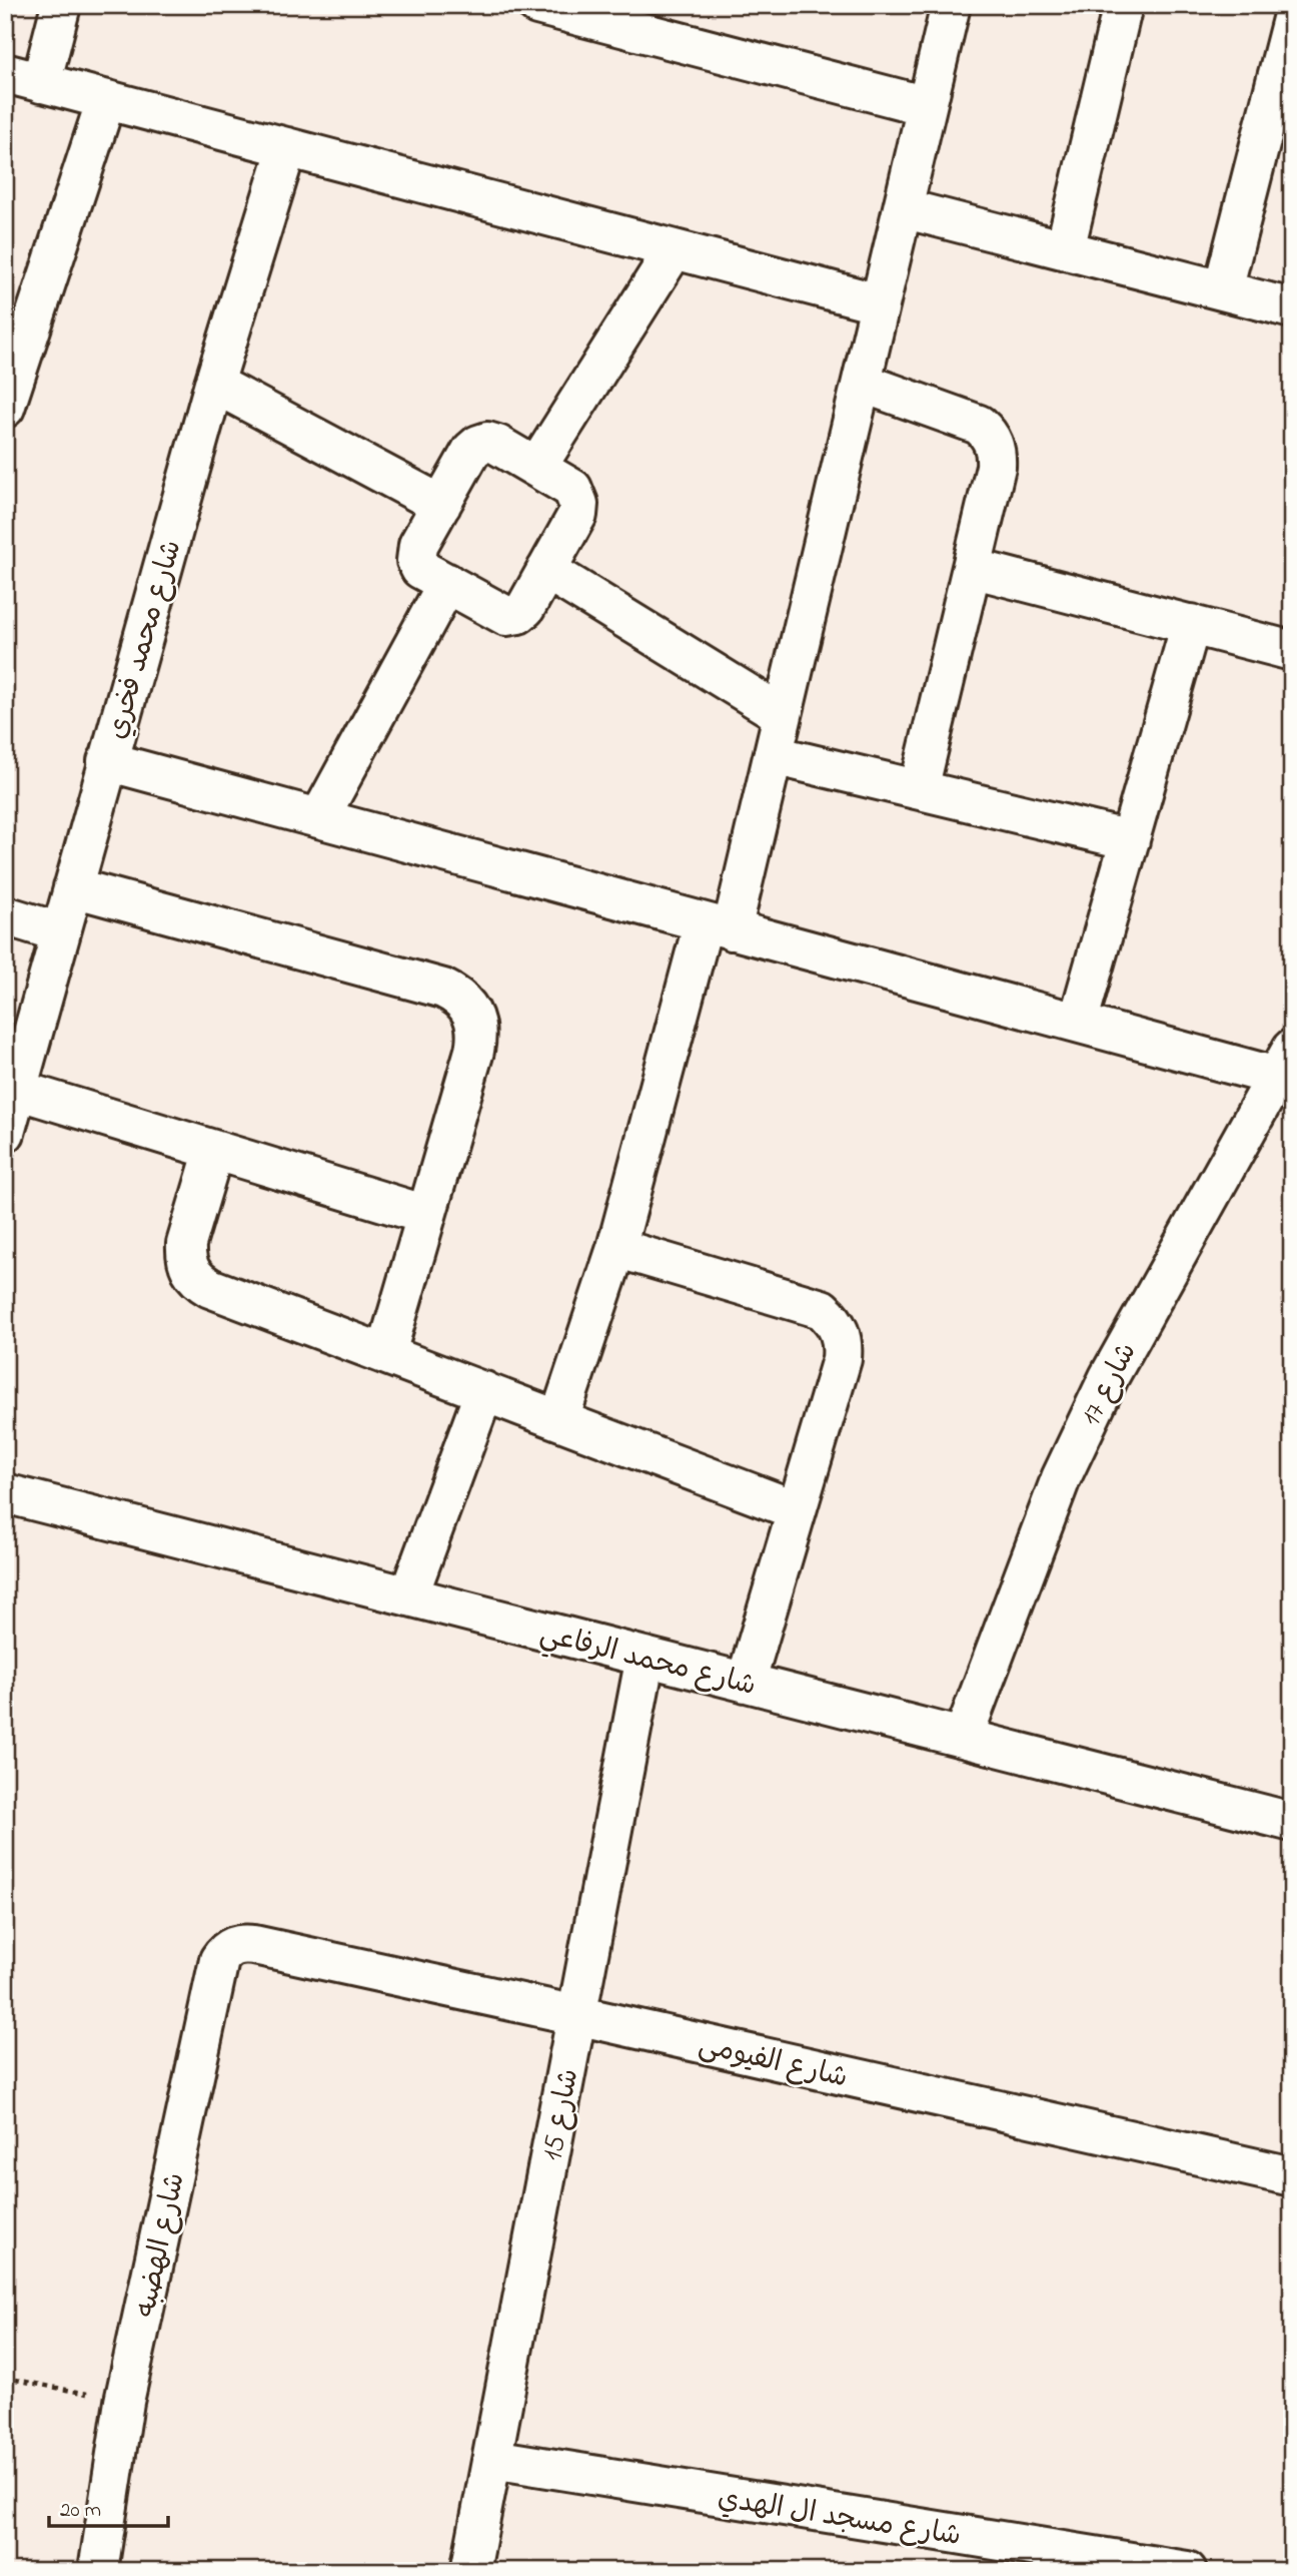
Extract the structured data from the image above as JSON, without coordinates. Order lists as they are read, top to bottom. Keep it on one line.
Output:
{"streets":{"street":["شارع محمد فخري","شارع 17","شارع محمد الرفاعي","شارع الفيومى","شارع 15","شارع الهضبه","شارع مسجد ال الهدي"]},"crossings":[["شارع 17","شارع محمد الرفاعي"],["شارع محمد الرفاعي","شارع 15"],["شارع الفيومى","شارع 15"],["شارع الفيومى","شارع الهضبه"],["شارع 15","شارع مسجد ال الهدي"]],"scale_bar":"20 m"}
